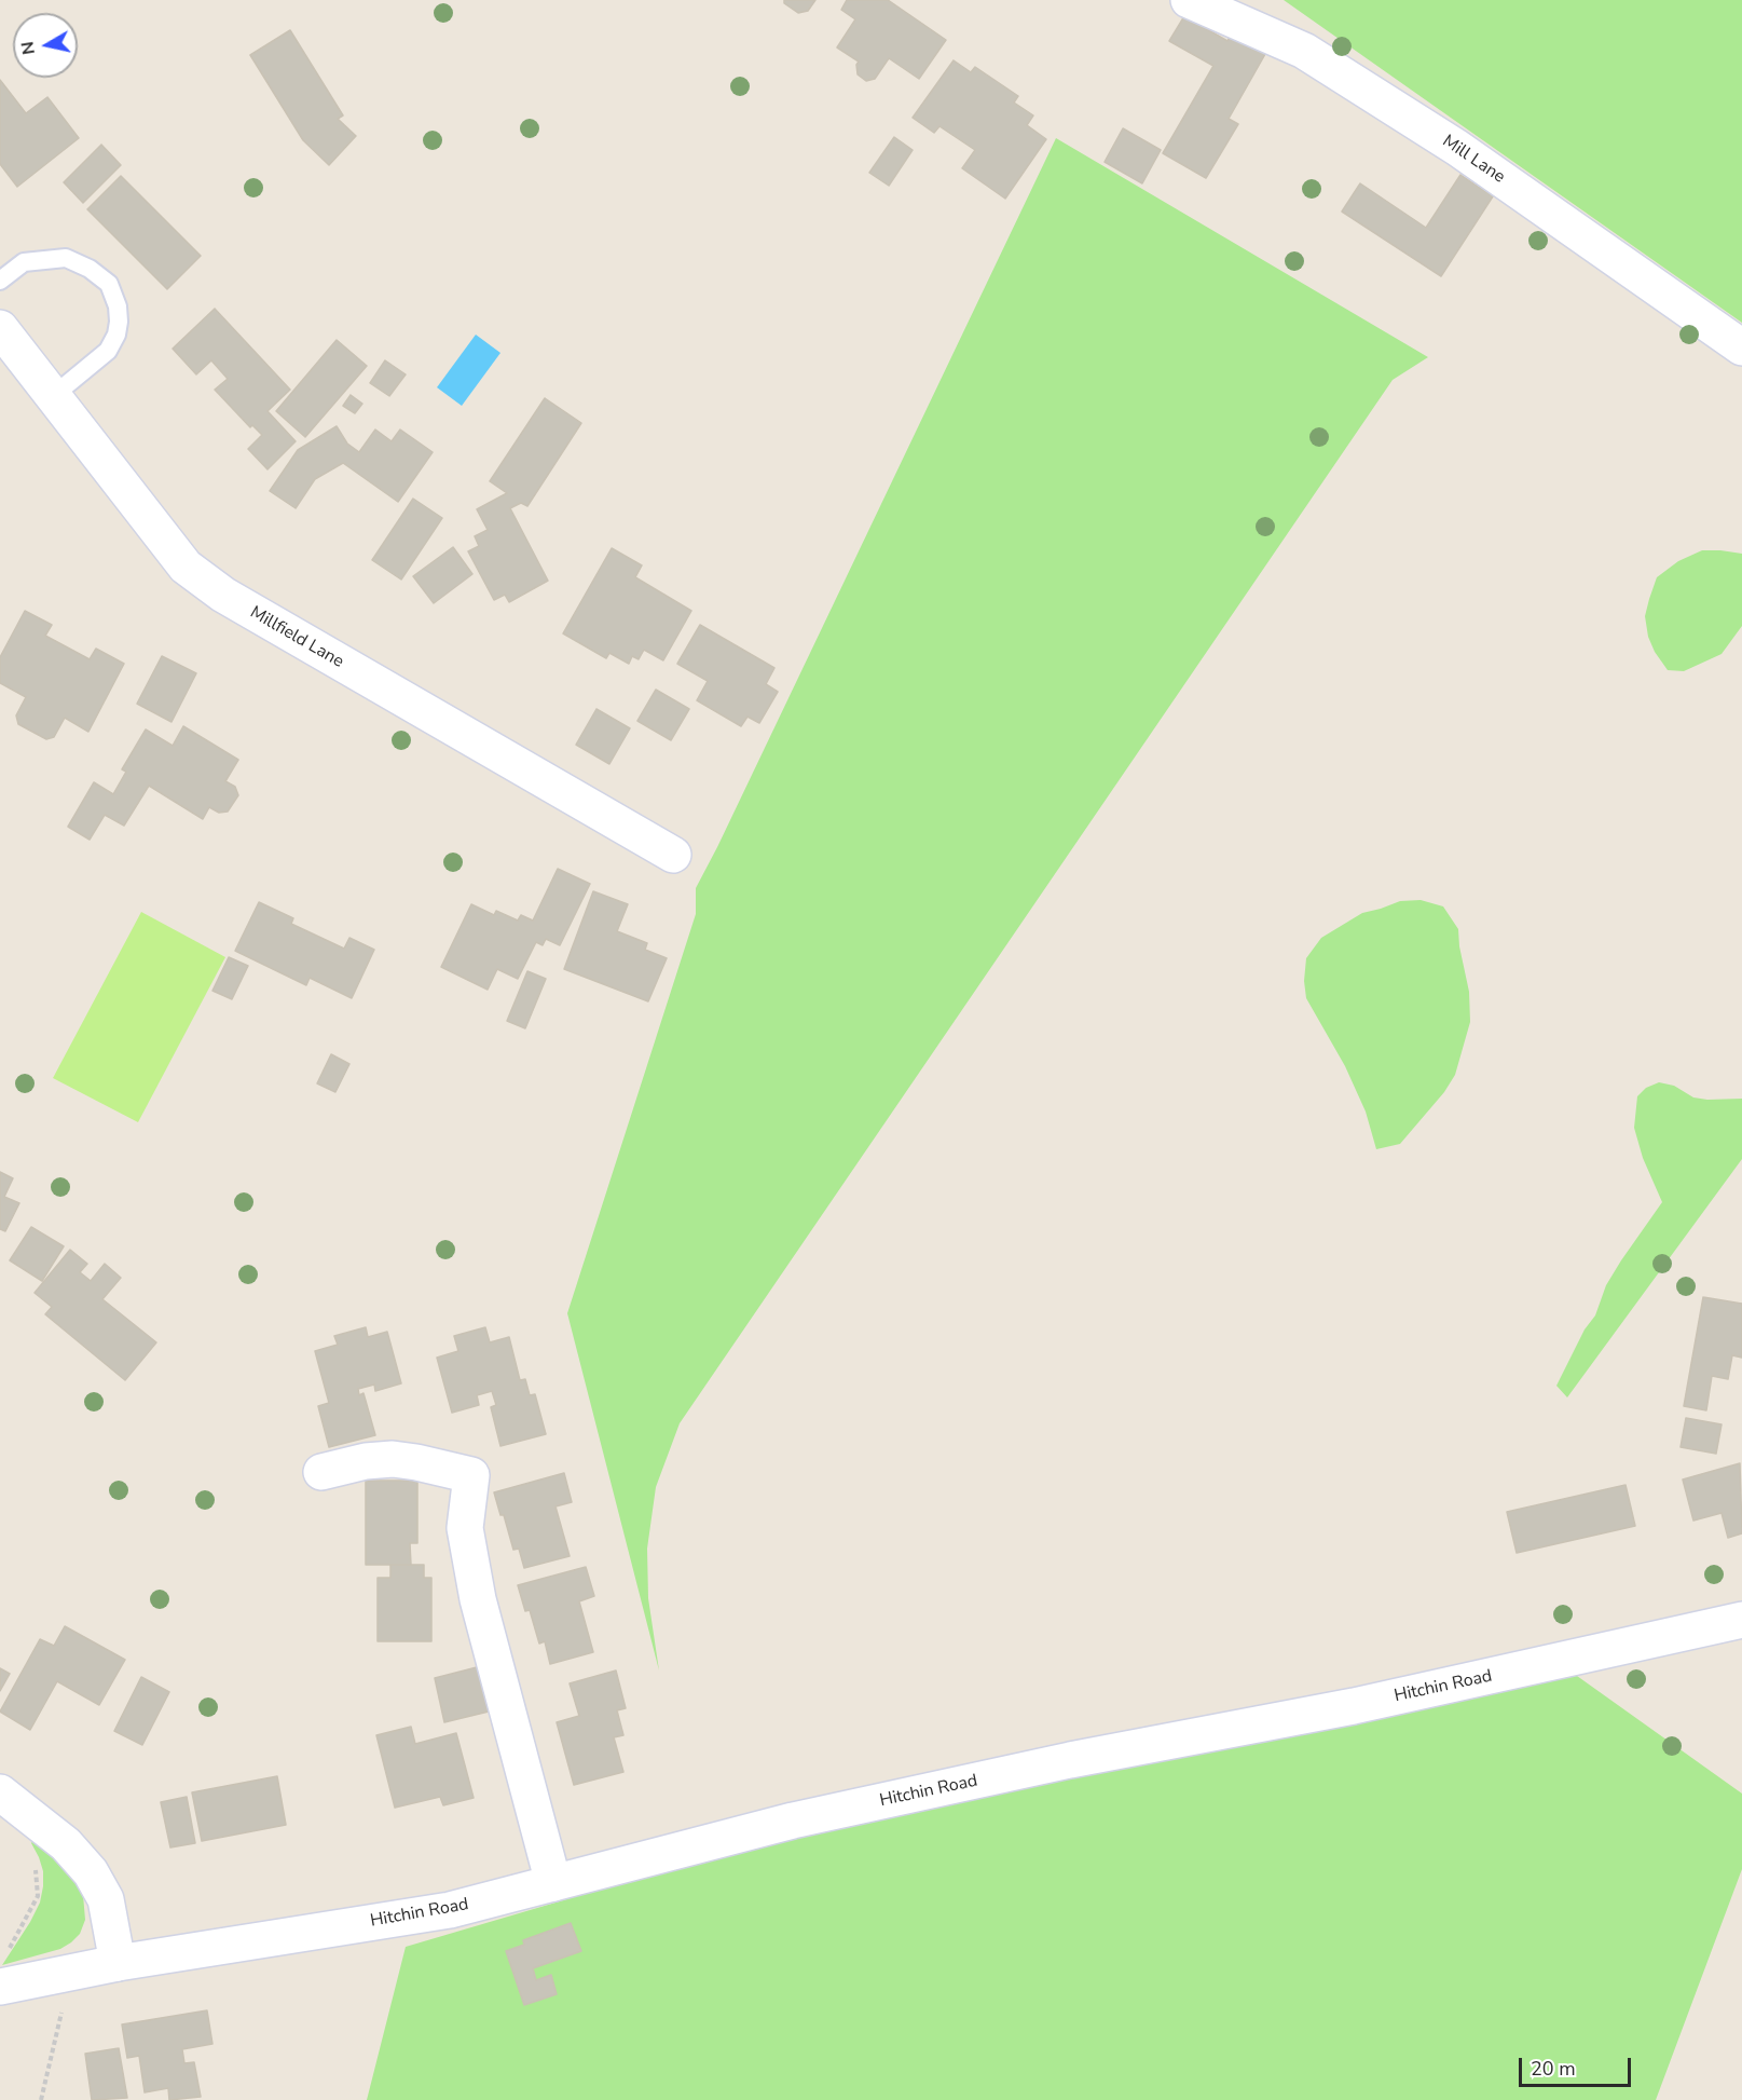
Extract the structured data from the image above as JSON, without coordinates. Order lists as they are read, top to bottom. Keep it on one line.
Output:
{"streets":{"street":["Mill Lane","Millfield Lane","Hitchin Road"]},"scale_bar":"20 m","north":"left"}
